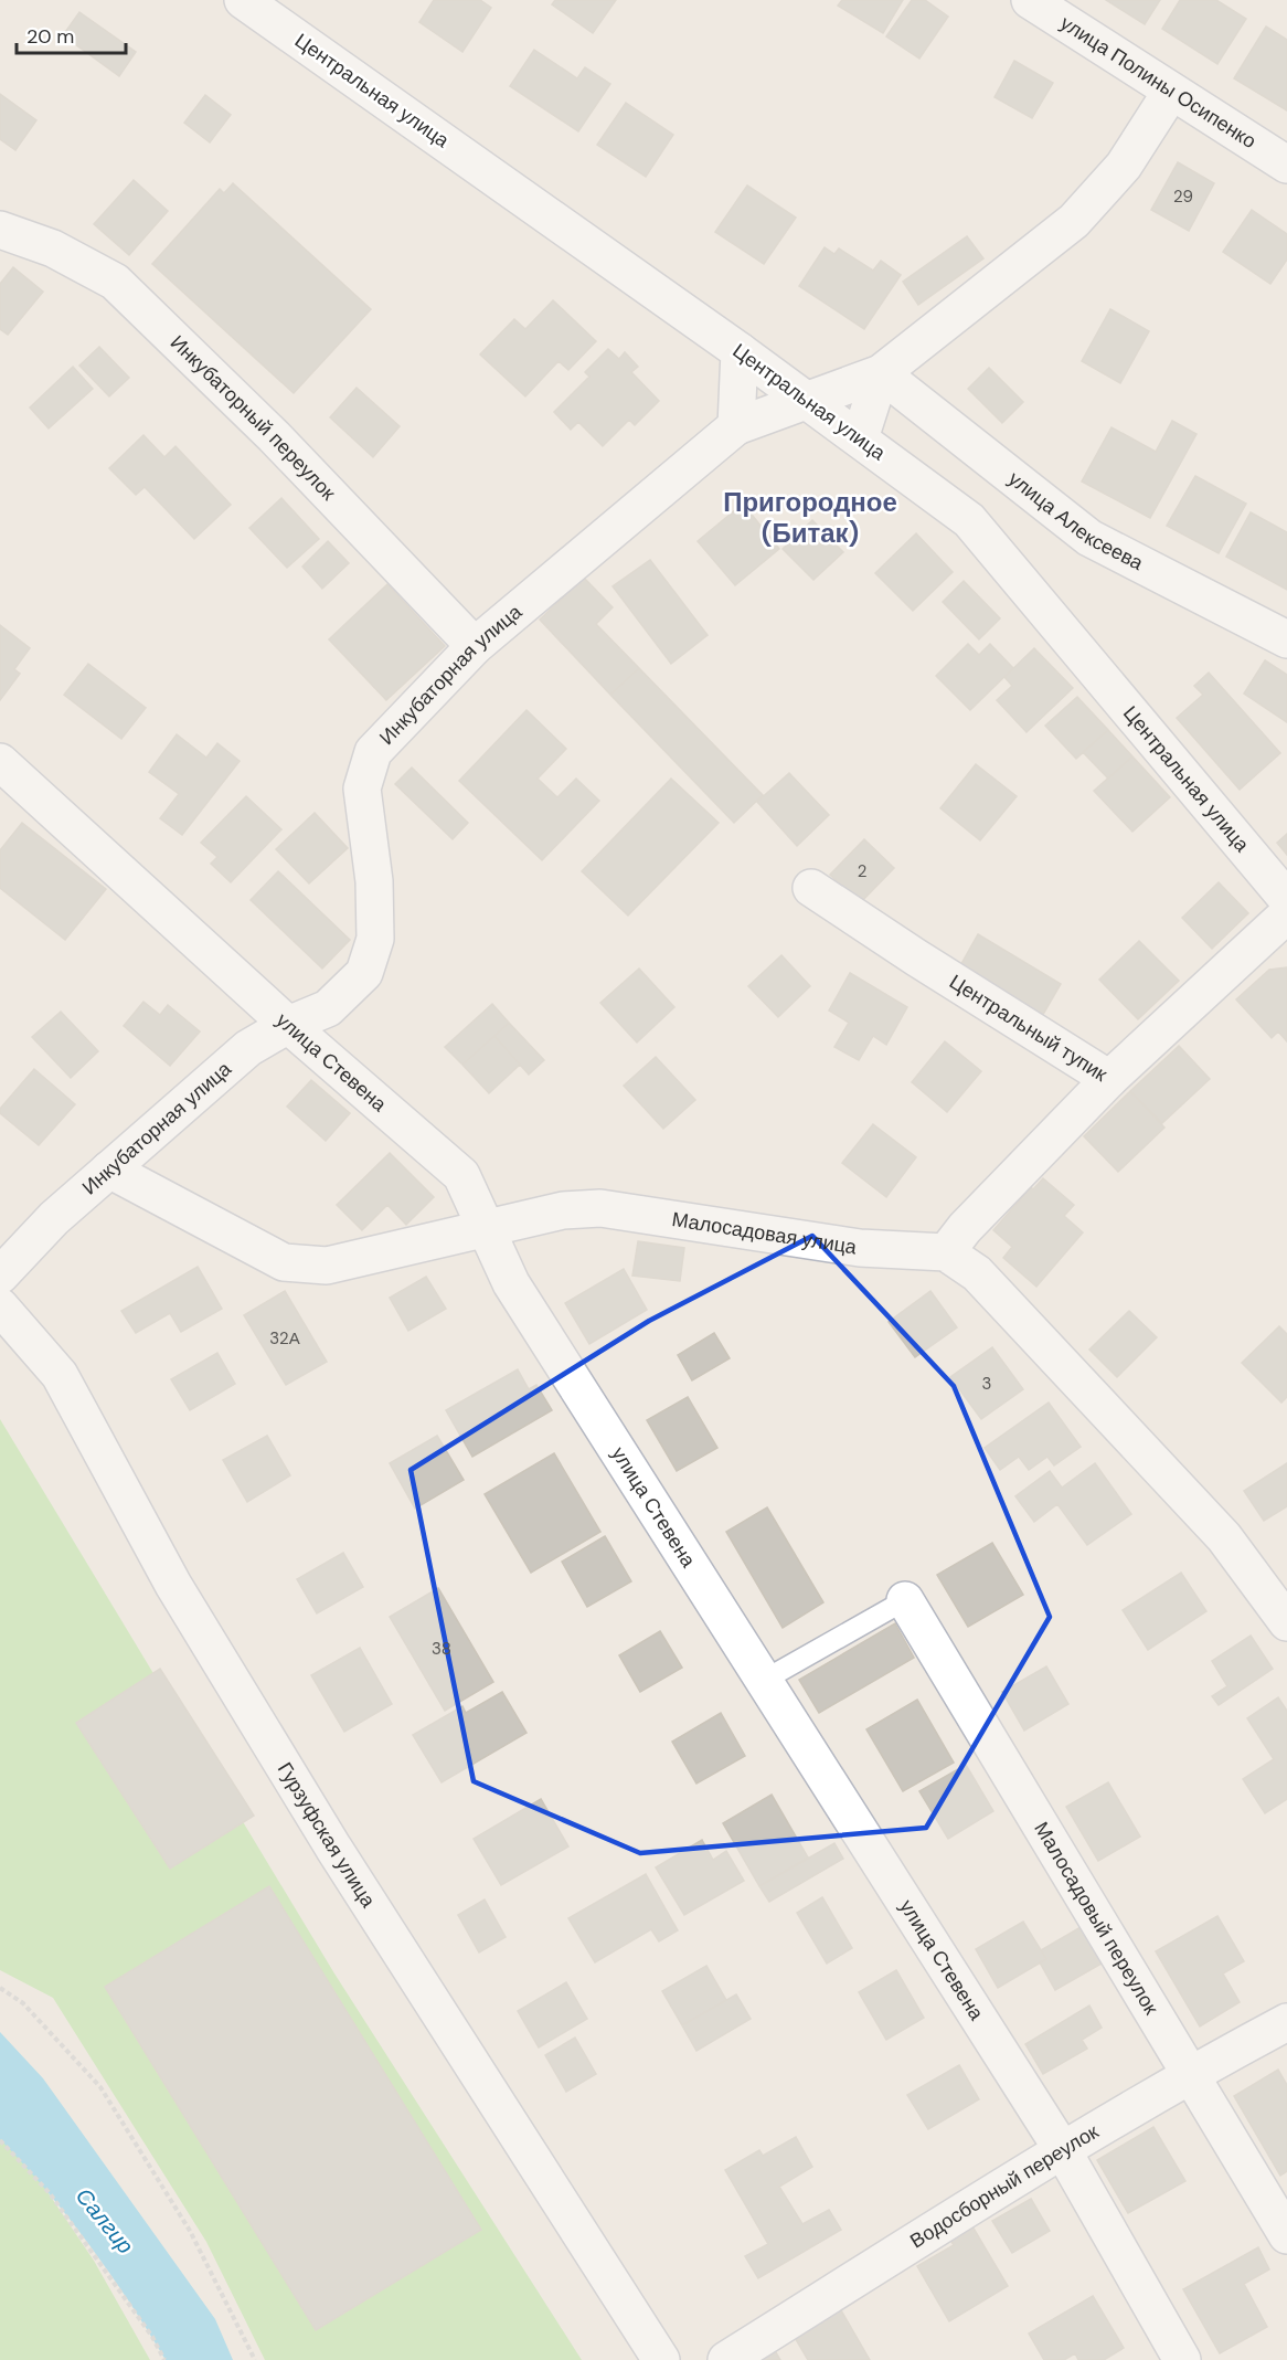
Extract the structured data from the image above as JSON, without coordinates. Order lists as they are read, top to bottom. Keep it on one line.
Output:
{"streets":{"street":["улица Полины Осипенко","Центральная улица","Инкубаторный переулок","улица Алексеева","Инкубаторная улица","Центральный тупик","улица Стевена","Малосадовая улица","Гурзуфская улица","Малосадовый переулок","Водосборный переулок"]},"crossings":[["улица Полины Осипенко","Инкубаторная улица"],["Центральная улица","Инкубаторная улица"],["Инкубаторный переулок","Инкубаторная улица"],["улица Алексеева","Инкубаторная улица"],["Инкубаторная улица","улица Стевена"],["Инкубаторная улица","Малосадовая улица"],["улица Стевена","Малосадовая улица"],["улица Стевена","Водосборный переулок"],["Малосадовый переулок","Водосборный переулок"]],"districts":["Пригородное (Битак)"],"water":["Салгир"],"house_numbers":["29","2","32А","3","38"],"scale_bar":"20 m"}
